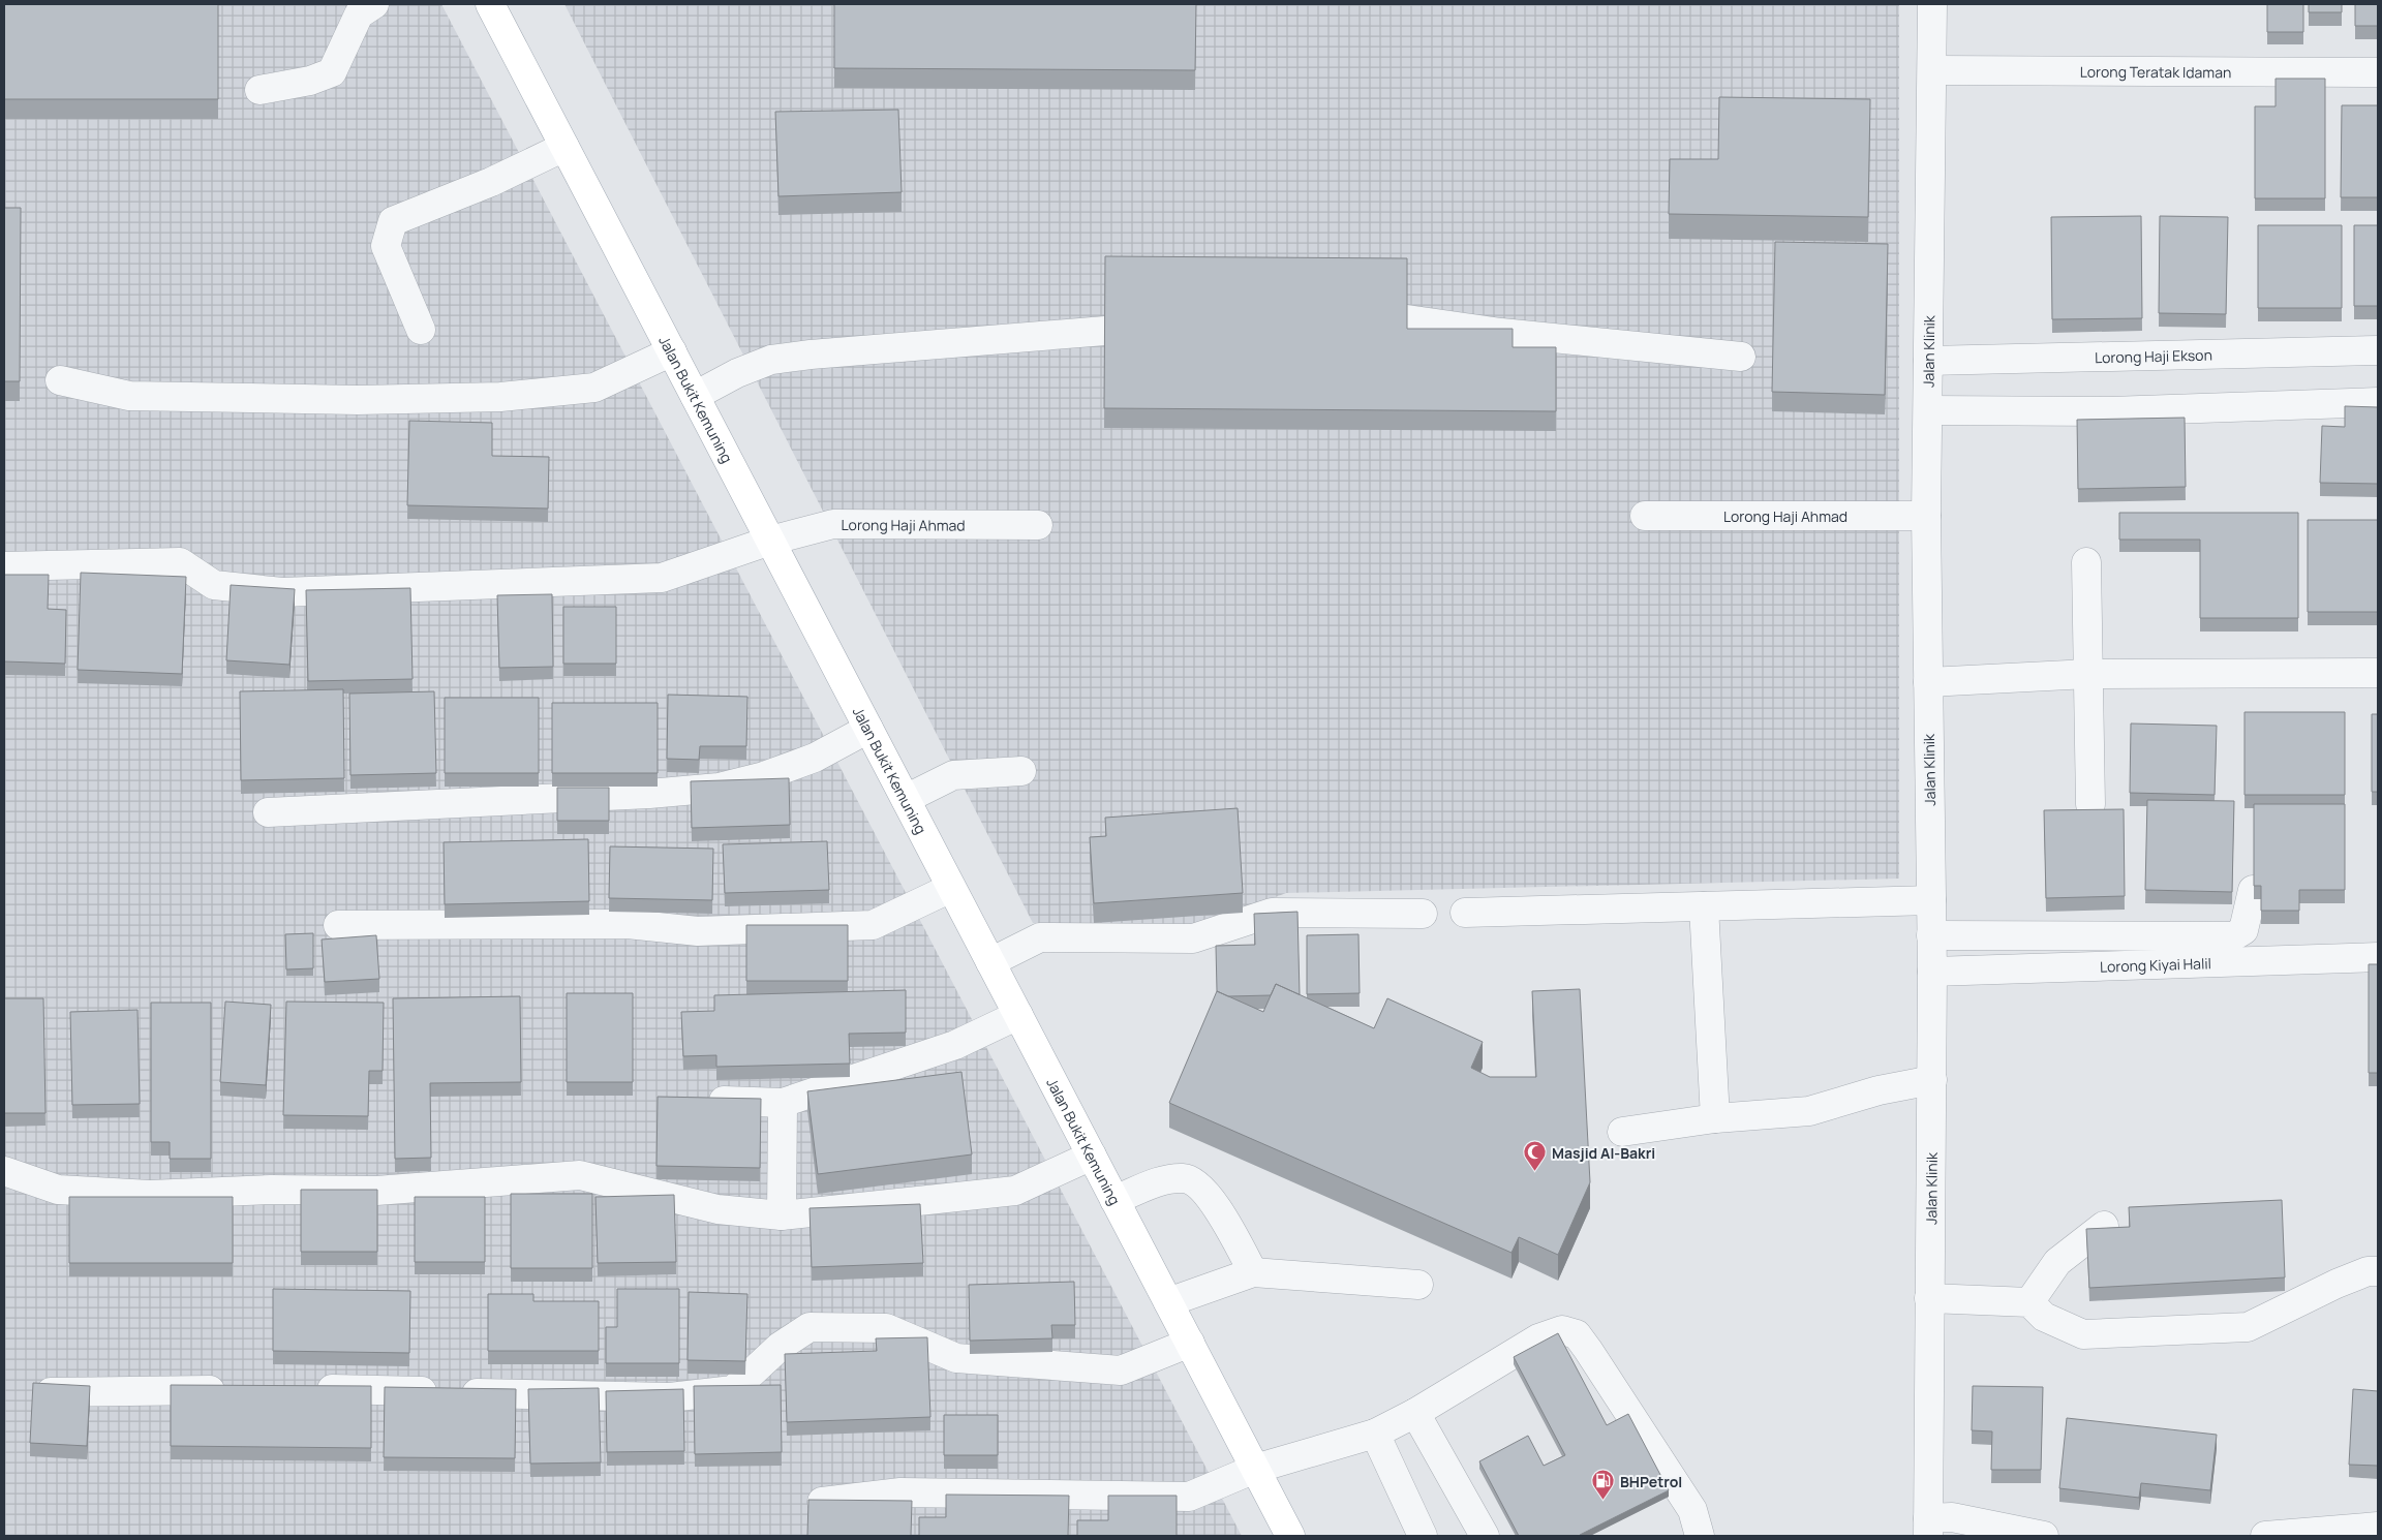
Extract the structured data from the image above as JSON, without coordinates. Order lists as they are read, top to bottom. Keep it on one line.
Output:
{"streets":{"main road":["Jalan Bukit Kemuning"],"street":["Lorong Teratak Idaman","Jalan Klinik","Lorong Haji Ekson","Lorong Haji Ahmad","Lorong Kiyai Halil"]},"crossings":[["Lorong Teratak Idaman","Jalan Klinik"],["Jalan Klinik","Lorong Haji Ekson"],["Jalan Klinik","Lorong Haji Ahmad"],["Jalan Klinik","Lorong Kiyai Halil"],["Jalan Bukit Kemuning","Lorong Haji Ahmad"]],"places":{"mosque":["Masjid Al-Bakri"],"fuel station":["BHPetrol"]}}
